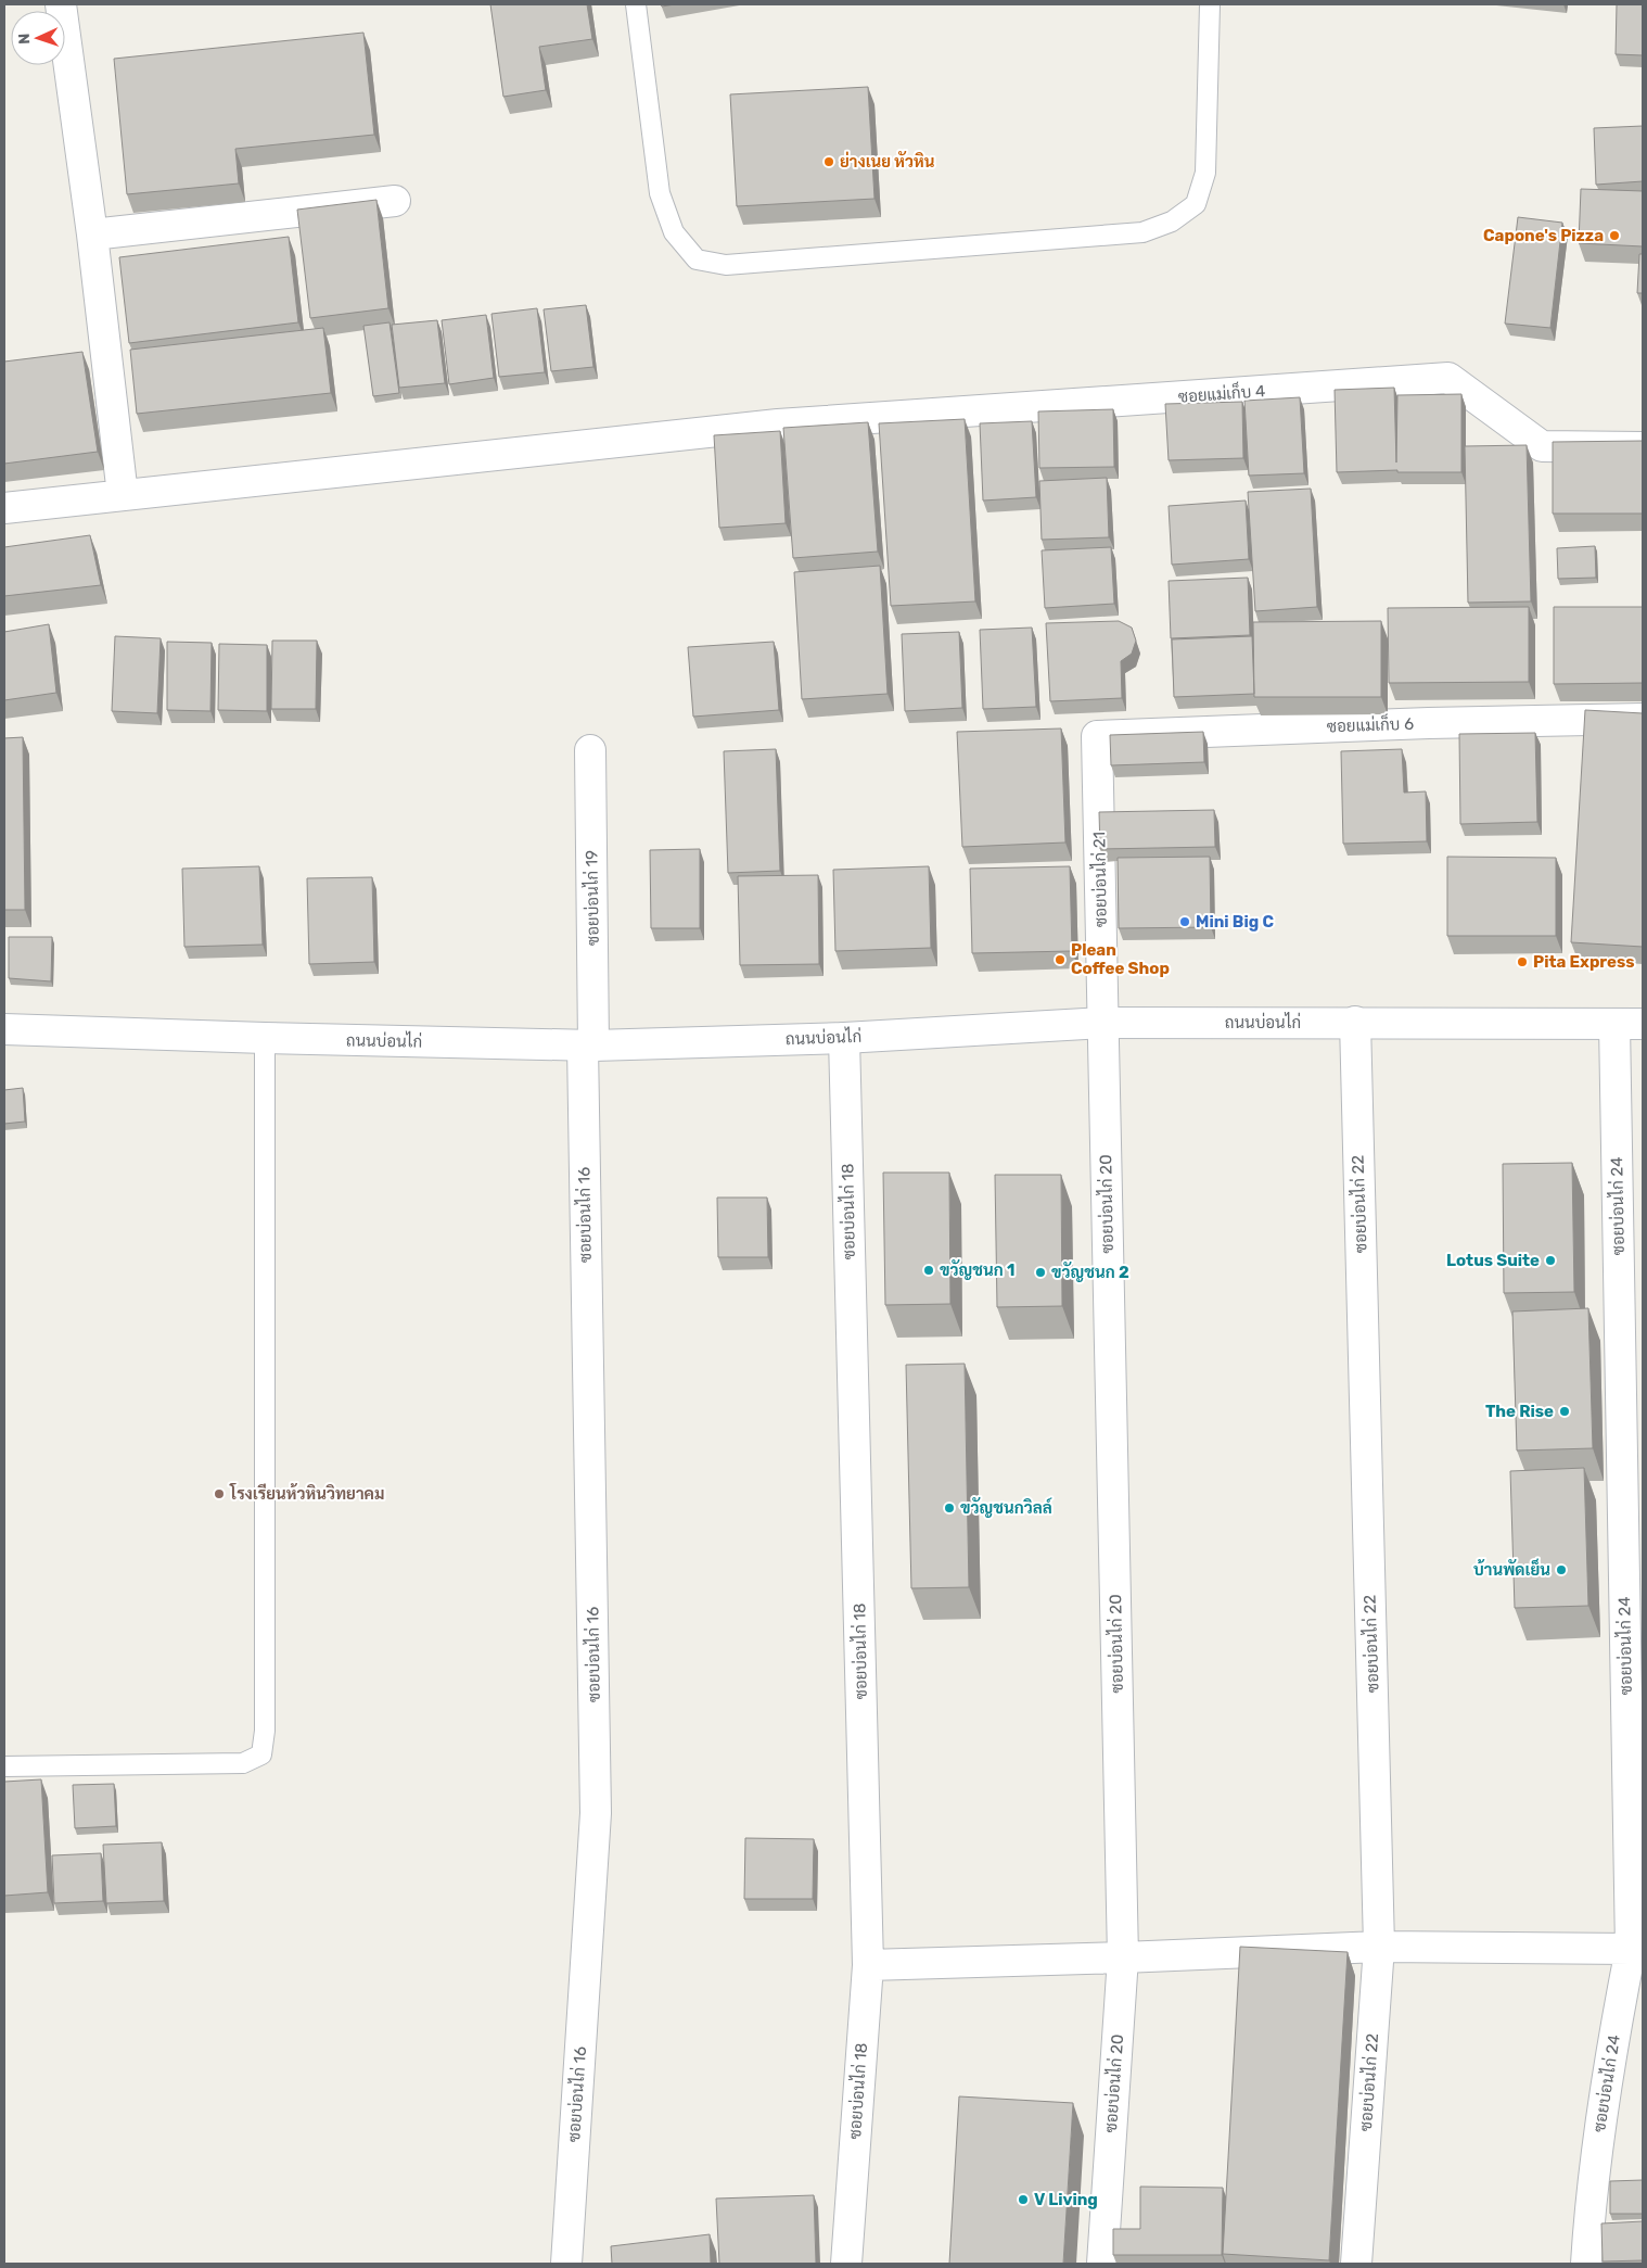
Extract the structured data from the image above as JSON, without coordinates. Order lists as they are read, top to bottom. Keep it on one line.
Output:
{"streets":{"street":["ซอยแม่เก็บ 4","ซอยแม่เก็บ 6","ซอยบ่อนไก่ 21","ซอยบ่อนไก่ 19","ถนนบ่อนไก่","ซอยบ่อนไก่ 20","ซอยบ่อนไก่ 22","ซอยบ่อนไก่ 24","ซอยบ่อนไก่ 18","ซอยบ่อนไก่ 16"]},"crossings":[["ซอยแม่เก็บ 6","ซอยบ่อนไก่ 21"],["ซอยบ่อนไก่ 21","ถนนบ่อนไก่"],["ซอยบ่อนไก่ 21","ซอยบ่อนไก่ 20"],["ซอยบ่อนไก่ 19","ถนนบ่อนไก่"],["ซอยบ่อนไก่ 19","ซอยบ่อนไก่ 16"],["ถนนบ่อนไก่","ซอยบ่อนไก่ 20"],["ถนนบ่อนไก่","ซอยบ่อนไก่ 22"],["ถนนบ่อนไก่","ซอยบ่อนไก่ 24"],["ถนนบ่อนไก่","ซอยบ่อนไก่ 18"],["ถนนบ่อนไก่","ซอยบ่อนไก่ 16"]],"places":["ย่างเนย หัวหิน","Capone's Pizza","Mini Big C","Plean Coffee Shop","Pita Express","Lotus Suite","ขวัญชนก 1","ขวัญชนก 2","The Rise","โรงเรียนห้วหินวิทยาคม","ขวัญชนกวิลล์","บ้านพัดเย็น","V Living"],"north":"left"}
